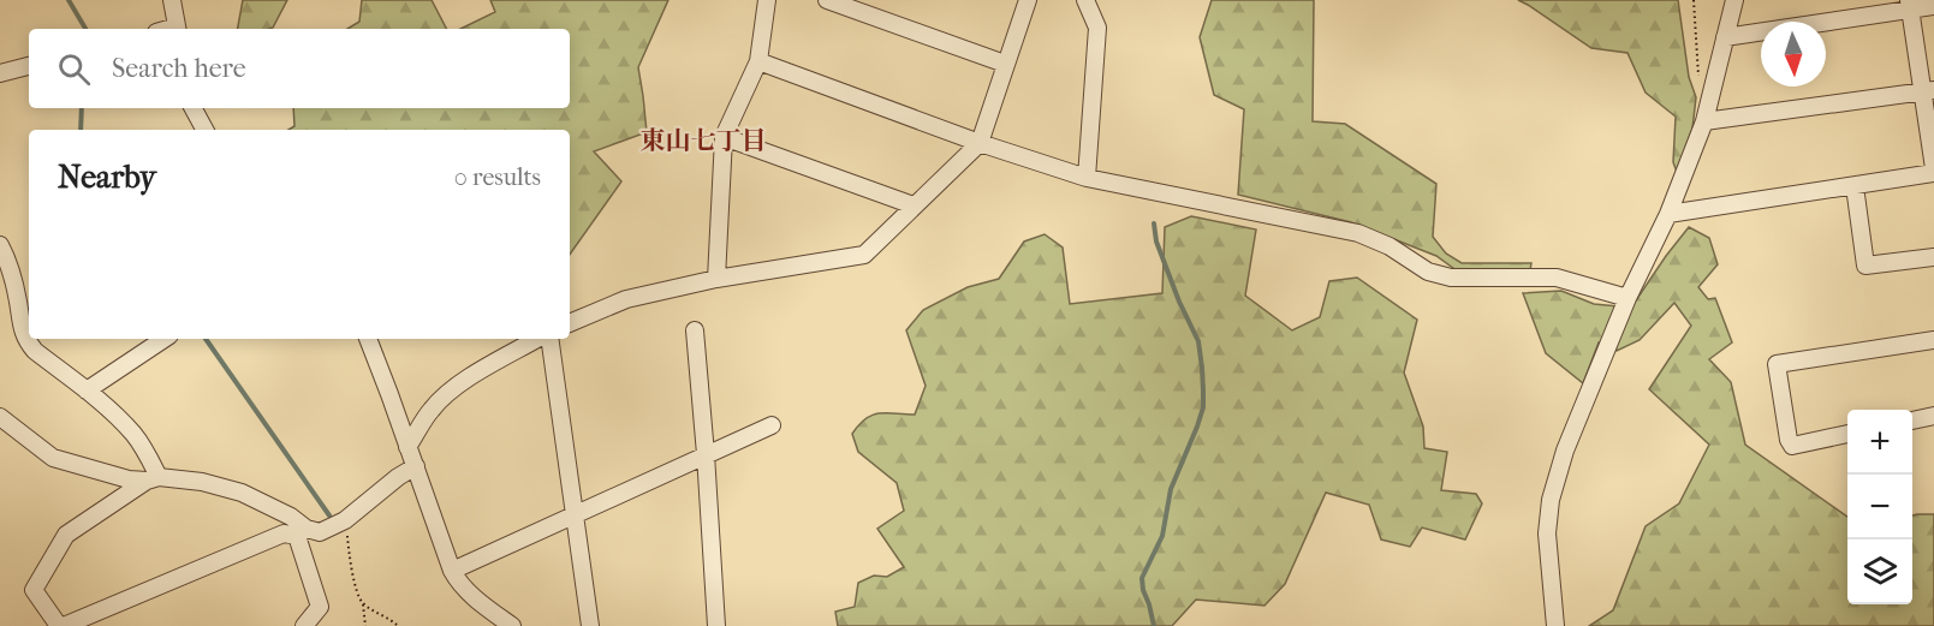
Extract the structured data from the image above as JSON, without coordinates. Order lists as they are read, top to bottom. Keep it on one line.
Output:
{"districts":["東山七丁目"],"north":"bottom","page":{"search":"Search here","heading":["Nearby","0 results"],"map_buttons":["+","−"]}}
